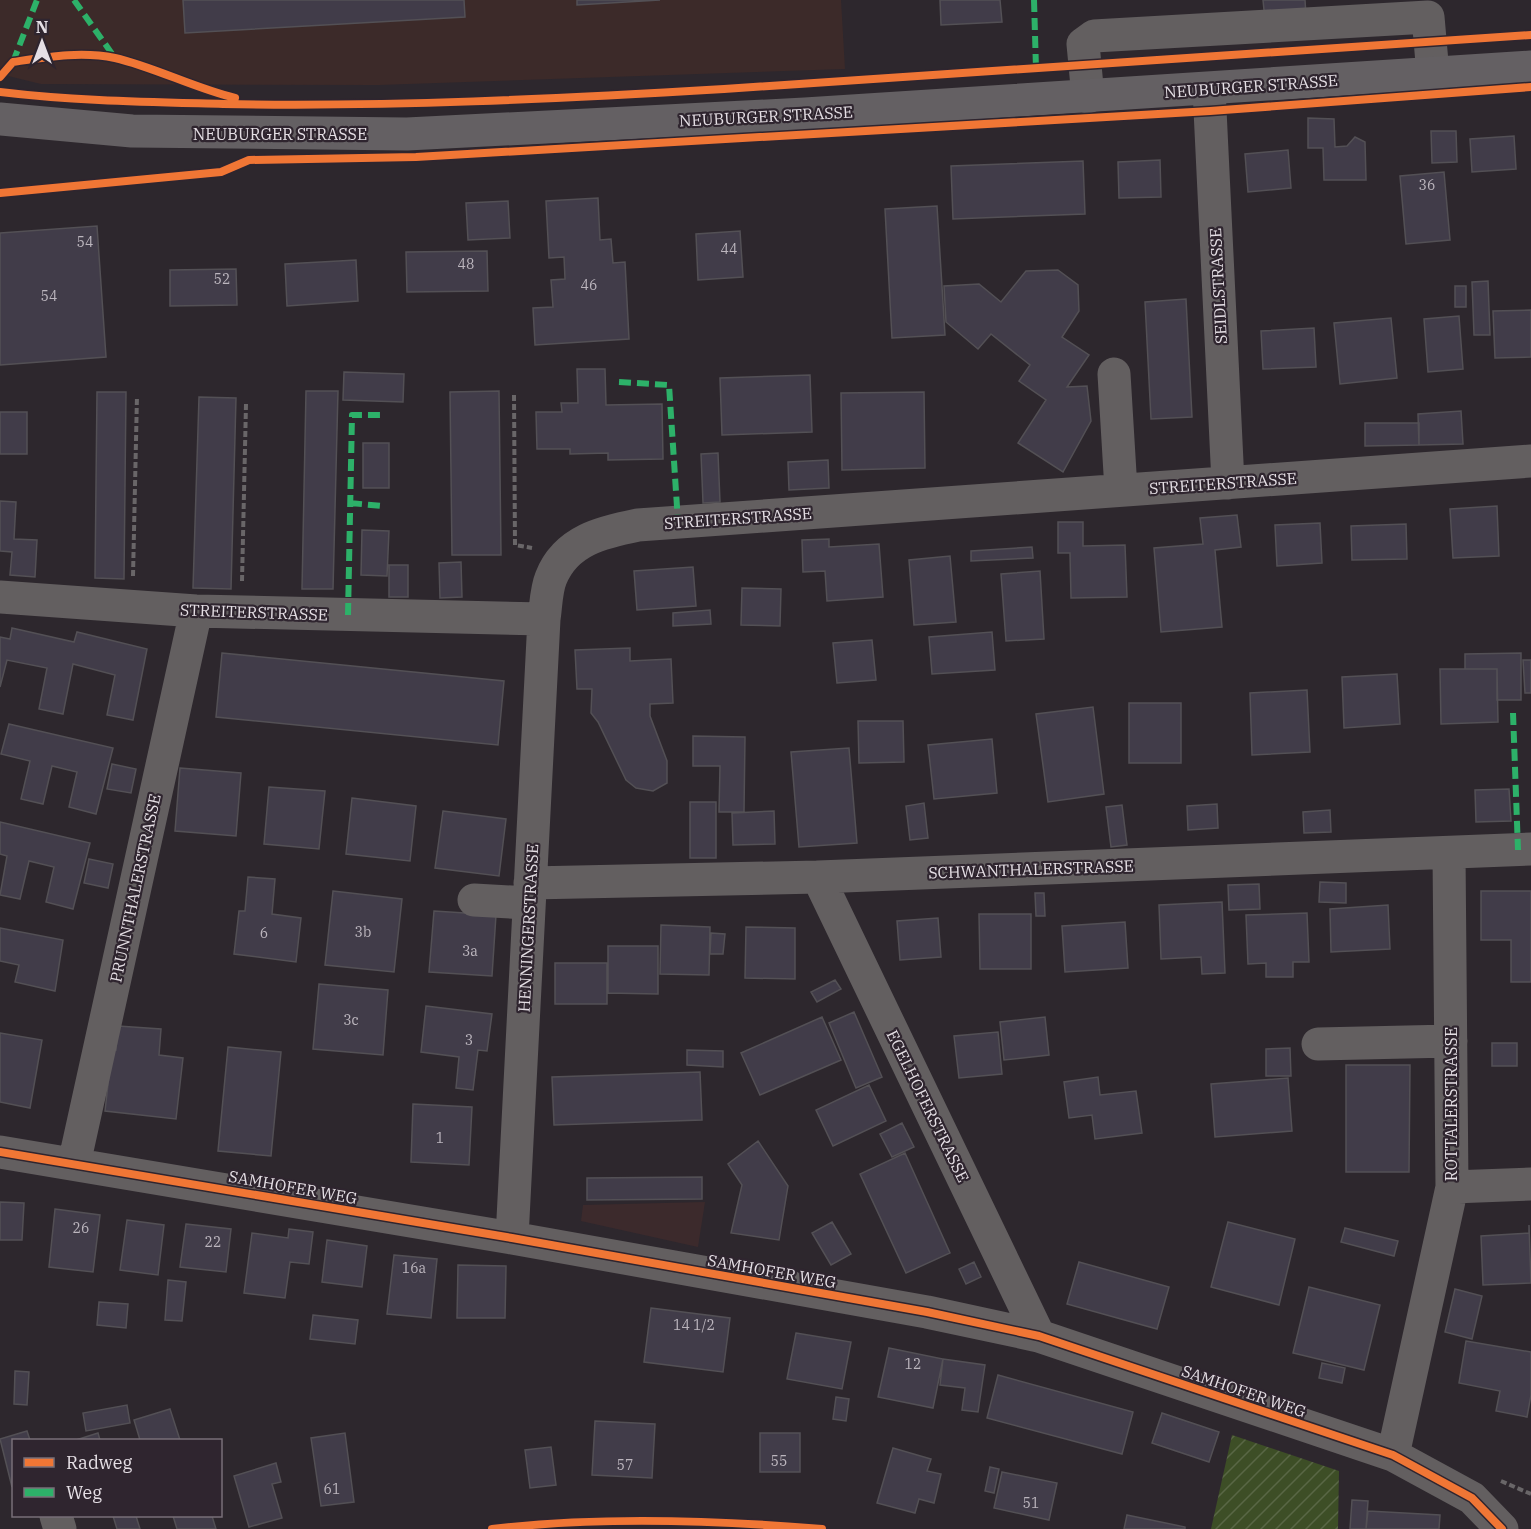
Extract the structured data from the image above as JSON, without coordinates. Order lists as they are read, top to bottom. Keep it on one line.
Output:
{"streets":{"main road":["NEUBURGER STRASSE"],"street":["SEIDLSTRASSE","STREITERSTRASSE","SCHWANTHALERSTRASSE","PRUNNTHALERSTRASSE","HENNINGERSTRASSE","ROTTALERSTRASSE","EGELHOFERSTRASSE","SAMHOFER WEG"]},"crossings":[["NEUBURGER STRASSE","SEIDLSTRASSE"],["SEIDLSTRASSE","STREITERSTRASSE"],["STREITERSTRASSE","PRUNNTHALERSTRASSE"],["STREITERSTRASSE","HENNINGERSTRASSE"],["SCHWANTHALERSTRASSE","HENNINGERSTRASSE"],["SCHWANTHALERSTRASSE","ROTTALERSTRASSE"],["SCHWANTHALERSTRASSE","EGELHOFERSTRASSE"],["PRUNNTHALERSTRASSE","SAMHOFER WEG"],["HENNINGERSTRASSE","SAMHOFER WEG"],["ROTTALERSTRASSE","SAMHOFER WEG"],["EGELHOFERSTRASSE","SAMHOFER WEG"]],"house_numbers":["36","54","44","48","52","46","54","3b","6","3a","3c","3","1","26","22","16a","14 1/2","12","55","57","61","51"],"legend":["Radweg","Weg"],"north":"top"}
